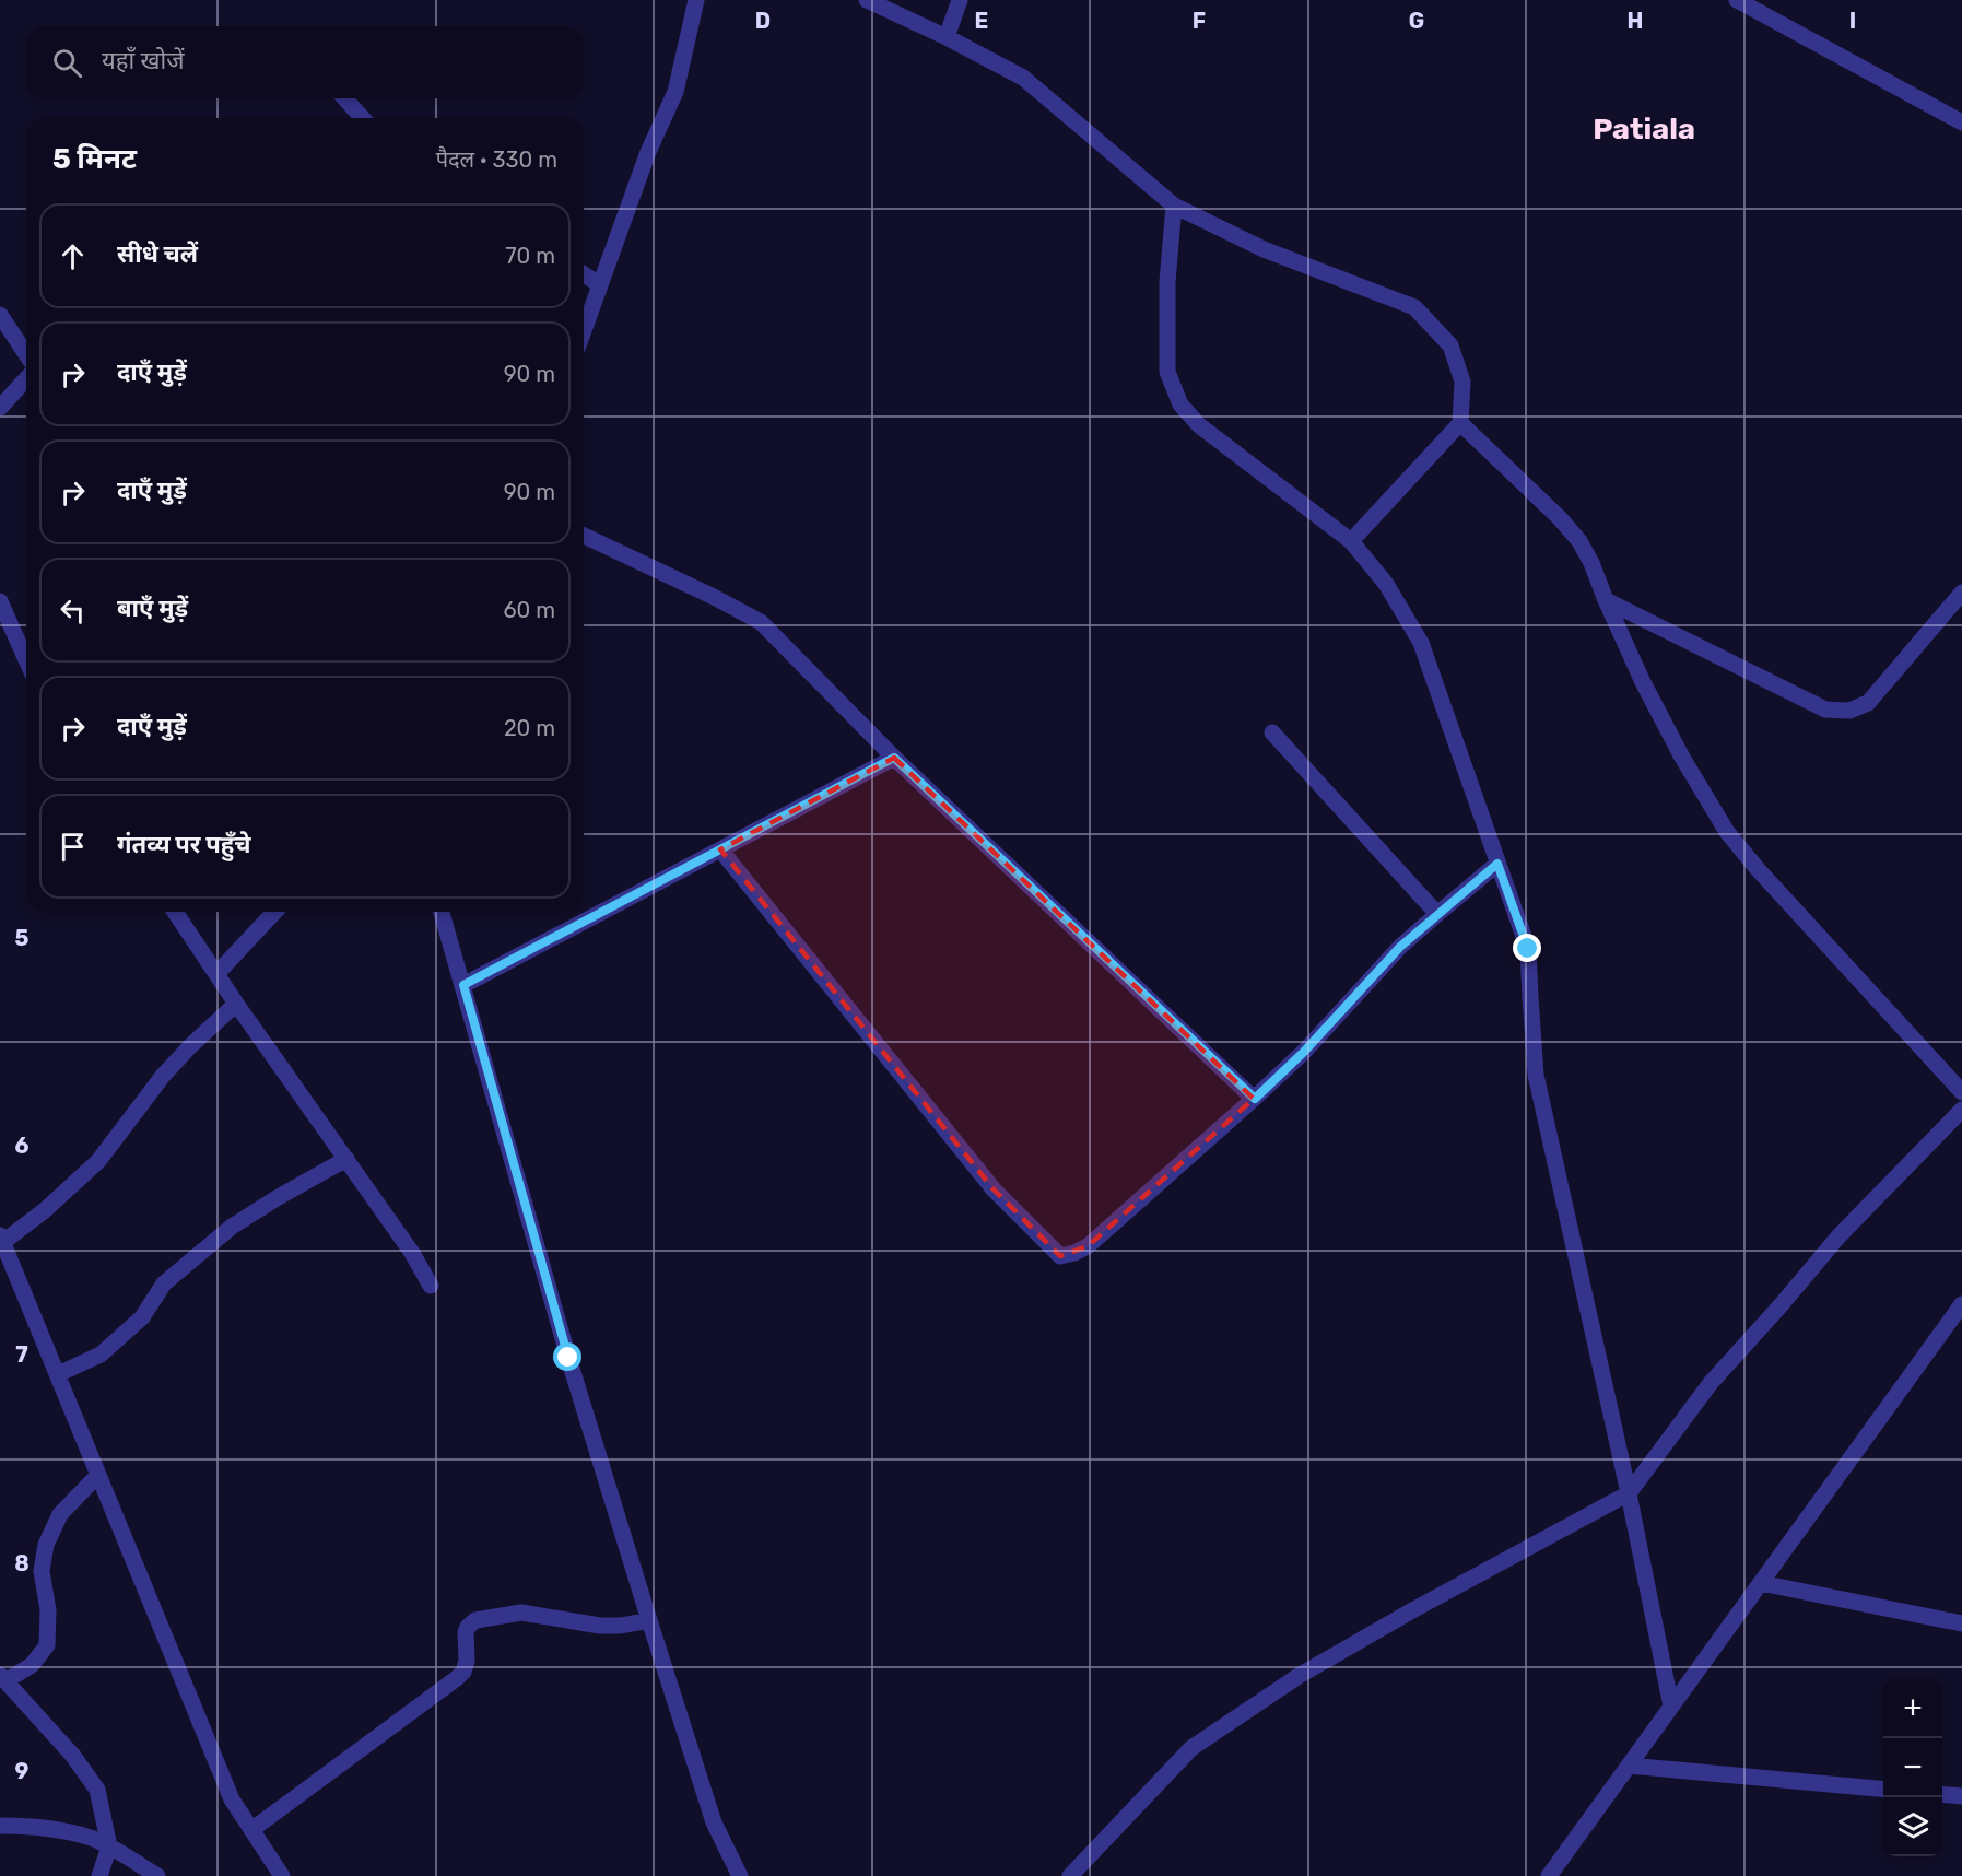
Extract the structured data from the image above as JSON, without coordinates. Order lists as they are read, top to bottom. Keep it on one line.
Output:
{"districts":["Patiala"],"page":{"search":"यहाँ खोजें","heading":["5 मिनट","पैदल · 330 m"],"list":[["सीधे चलें","70 m"],["दाएँ मुड़ें","90 m"],["दाएँ मुड़ें","90 m"],["बाएँ मुड़ें","60 m"],["दाएँ मुड़ें","20 m"],"गंतव्य पर पहुँचे"],"map_buttons":["+","−"]},"grid":{"columns":["D","E","F","G","H","I"],"rows":["5","6","7","8","9"]}}
